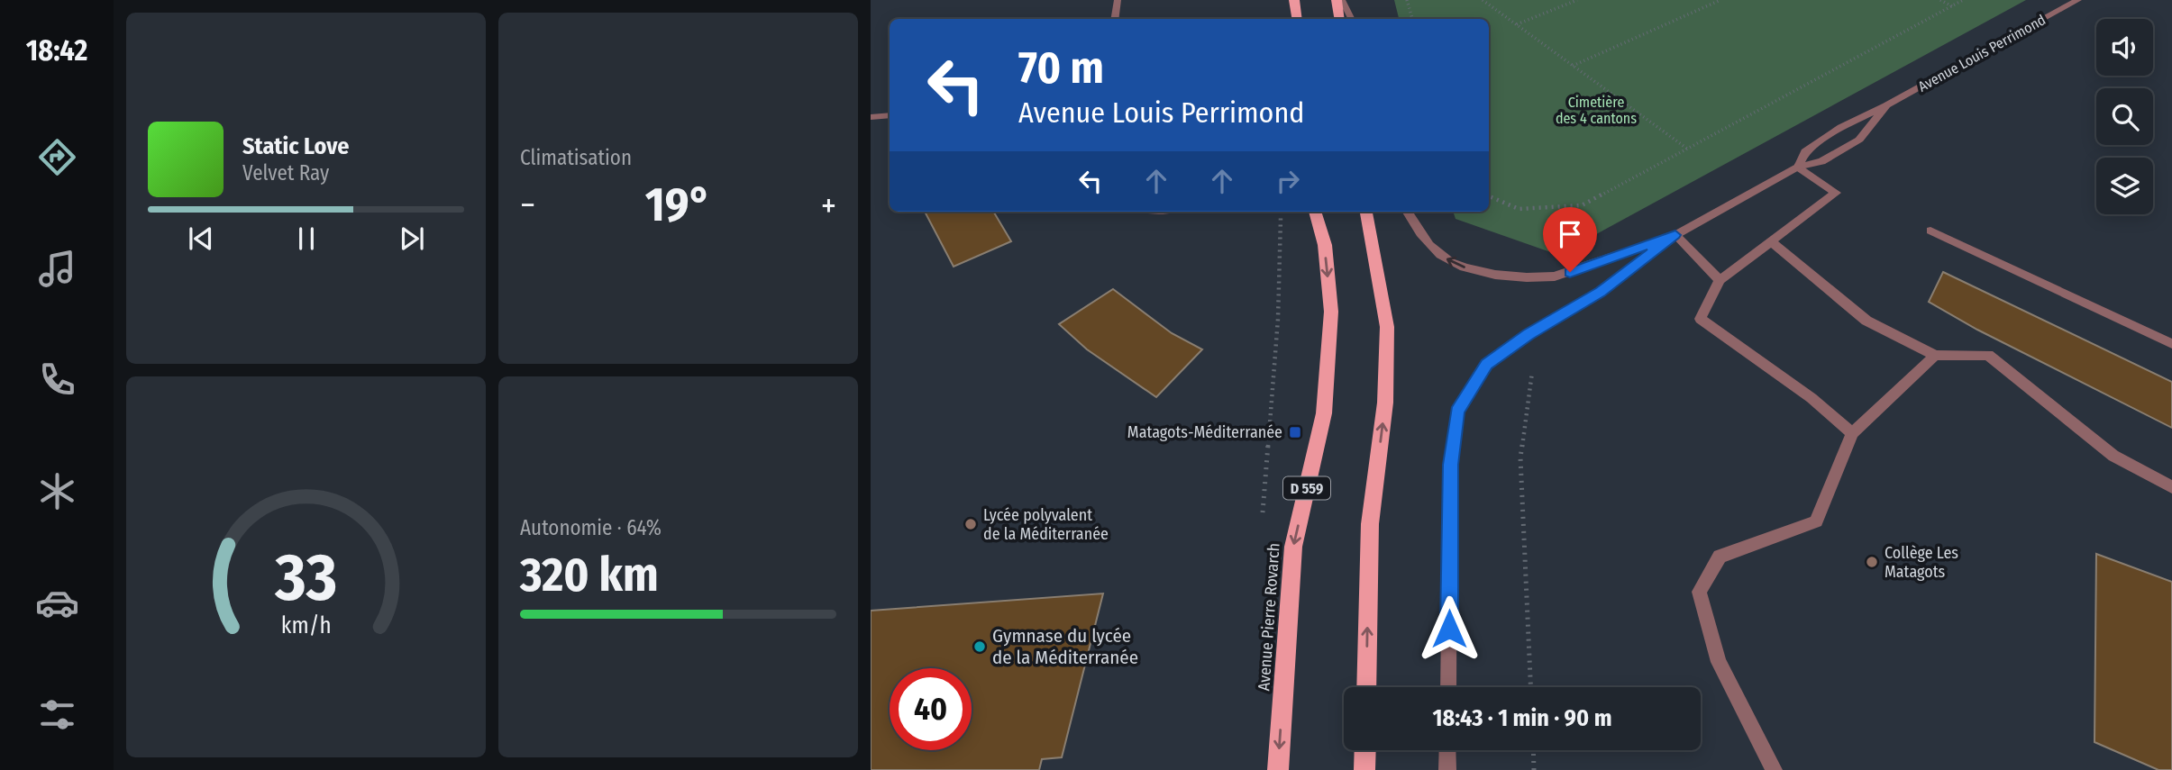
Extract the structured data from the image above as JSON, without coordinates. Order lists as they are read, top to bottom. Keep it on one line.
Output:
{"streets":{"main road":["D 559","Avenue Pierre Rovarch"],"street":["Avenue Louis Perrimond"]},"parks":["Cimetière des 4 cantons"],"places":{"transit":["Matagots-Méditerranée"],"other":["Lycée polyvalent de la Méditerranée","Collège Les Matagots","Gymnase du lycée de la Méditerranée"]},"page":{"tabs":"18:42","tile":["Climatisation",["Autonomie · 64%","320 km"]],"turn":["70 m","Avenue Louis Perrimond"],"song":["Static Love","Velvet Ray"],"heat":["−","19°","+"],"limit":"40","trip":"18:43 · 1 min · 90 m","gauge":["33","km/h"]}}
